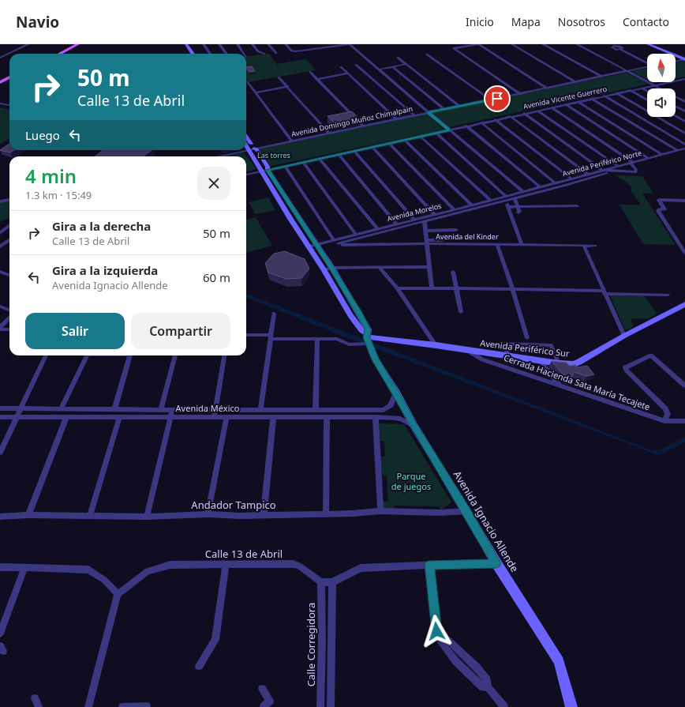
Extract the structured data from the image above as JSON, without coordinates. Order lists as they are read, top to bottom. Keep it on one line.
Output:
{"streets":{"street":["Avenida Vicente Guerrero","Avenida Domingo Muñoz Chimalpain","Avenida Periférico Norte","Avenida Morelos","Avenida del Kinder","Avenida Periférico Sur","Cerrada Hacienda Sata María Tecajete","Avenida México","Andador Tampico","Avenida Ignacio Allende","Calle 13 de Abril","Calle Corregidora"]},"crossings":[["Avenida Vicente Guerrero","Avenida Ignacio Allende"],["Avenida Periférico Norte","Avenida Morelos"],["Avenida Morelos","Avenida del Kinder"],["Avenida Morelos","Avenida Ignacio Allende"],["Avenida Periférico Sur","Cerrada Hacienda Sata María Tecajete"],["Avenida Periférico Sur","Avenida Ignacio Allende"],["Avenida México","Avenida Ignacio Allende"],["Andador Tampico","Avenida Ignacio Allende"],["Calle 13 de Abril","Calle Corregidora"]],"parks":["Las torres","Parque de juegos"],"north":"top","page":{"header":"Navio","nav":["Inicio","Mapa","Nosotros","Contacto"],"turn":["50 m","Calle 13 de Abril"],"then":"Luego","heading":["4 min","1.3 km · 15:49"],"list":[{"name":"Gira a la derecha","note":"Calle 13 de Abril","value":"50 m"},{"name":"Gira a la izquierda","note":"Avenida Ignacio Allende","value":"60 m"}],"buttons":["Salir","Compartir"]}}
